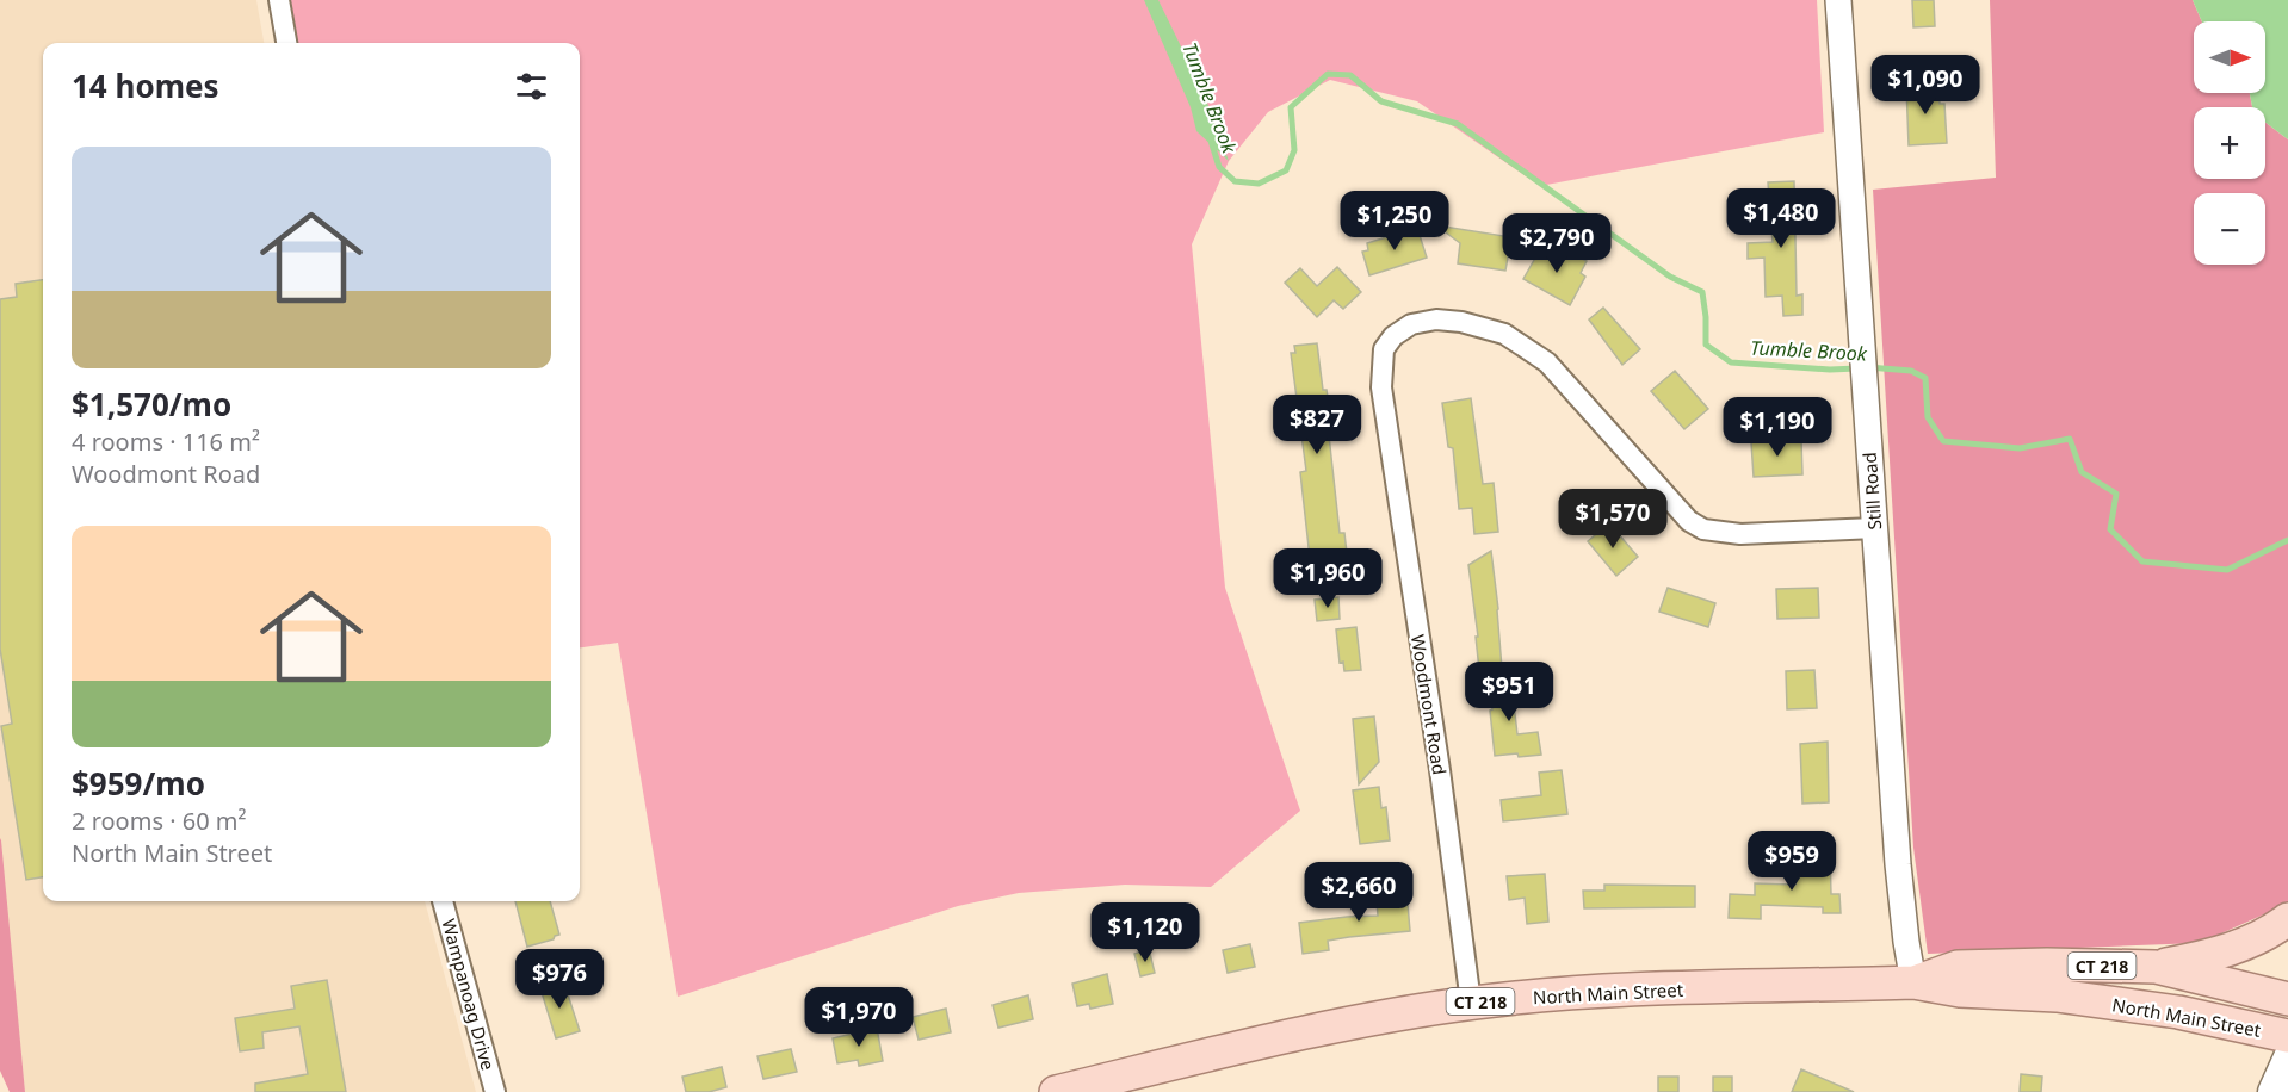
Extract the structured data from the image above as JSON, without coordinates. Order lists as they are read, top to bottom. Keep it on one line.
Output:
{"streets":{"main road":["CT 218","North Main Street"],"street":["Still Road","Woodmont Road","Wampanoag Drive"]},"crossings":[["Still Road","Woodmont Road"],["Still Road","North Main Street"],["Woodmont Road","North Main Street"]],"water":["Tumble Brook"],"north":"right","page":{"map_buttons":["+","−"],"heading":"14 homes","price":["$1,090","$1,480","$1,250","$2,790","$827","$1,190","$1,570","$1,960","$951","$959","$2,660","$1,120","$976","$1,970"],"list":[{"name":"$1,570/mo","note":"4 rooms · 116 m² · Woodmont Road"},{"name":"$959/mo","note":"2 rooms · 60 m² · North Main Street"}]}}
